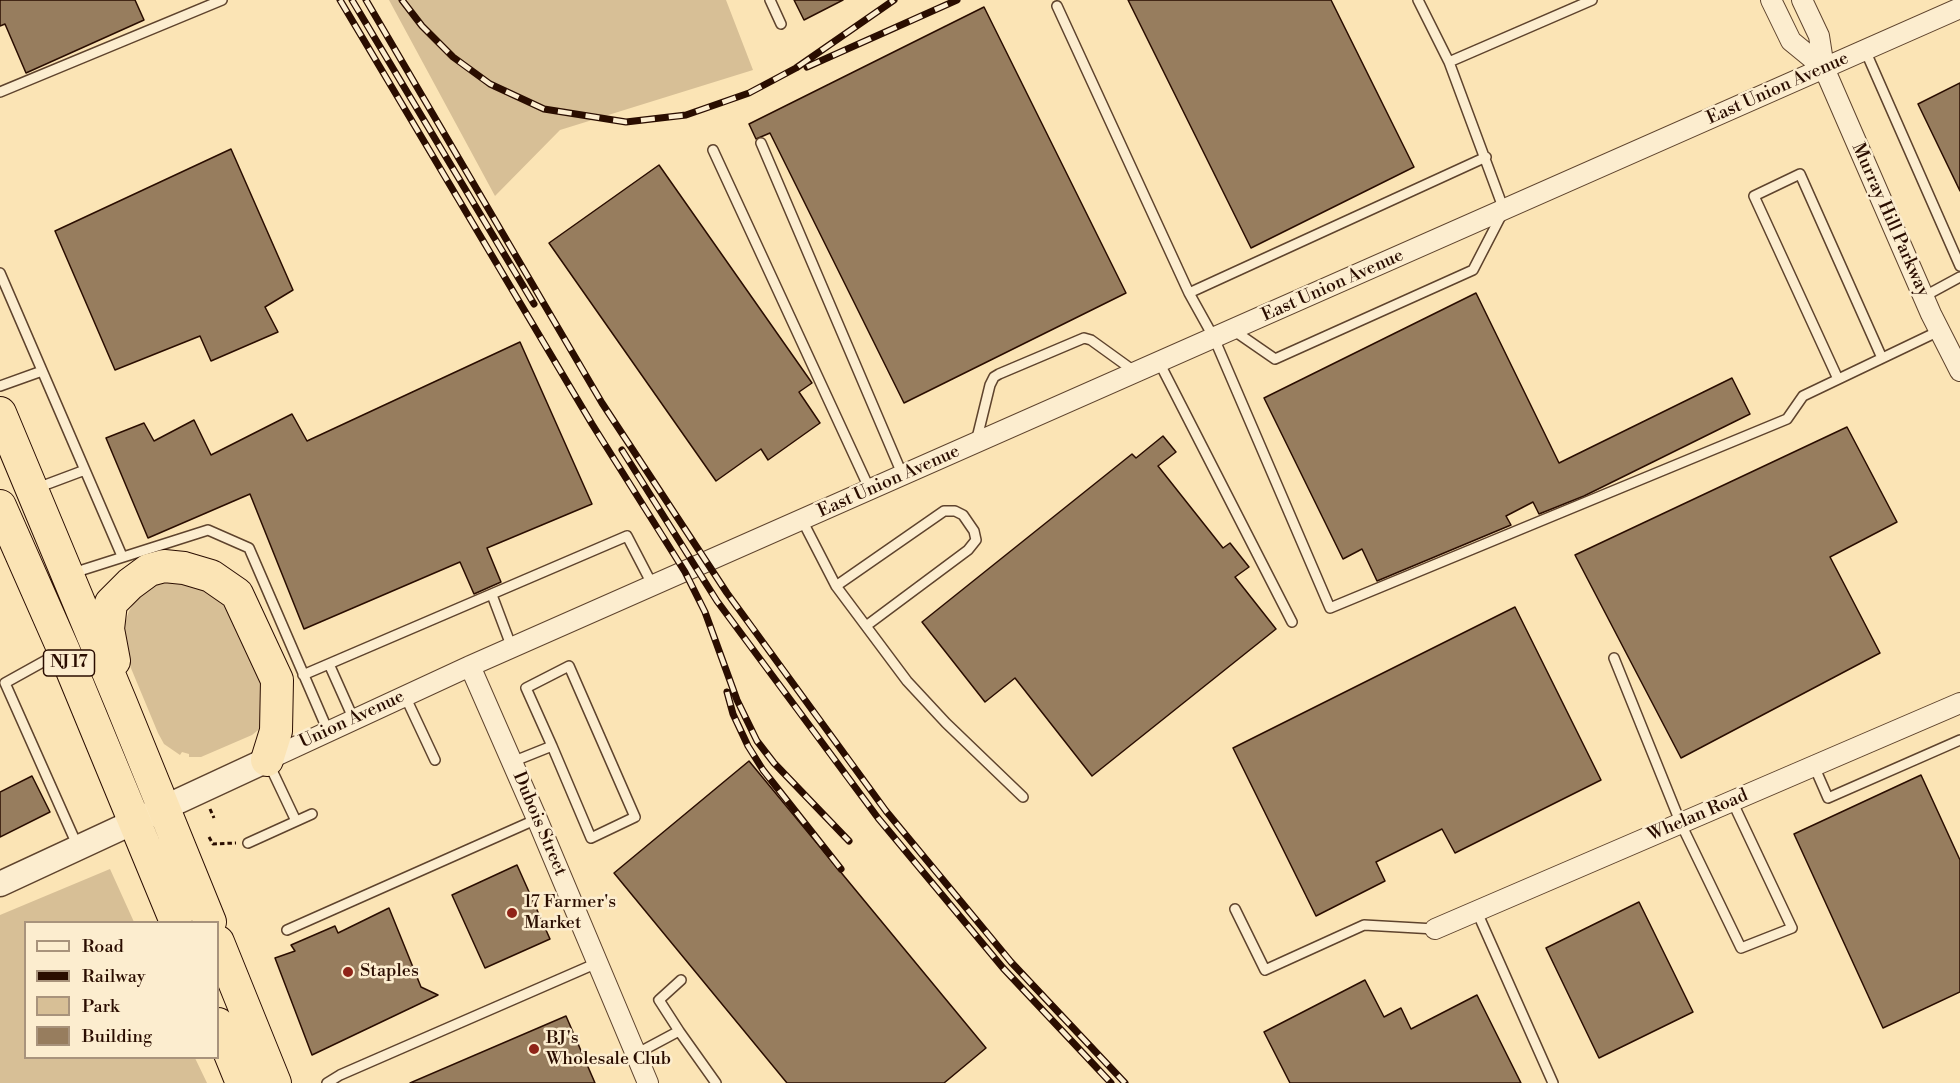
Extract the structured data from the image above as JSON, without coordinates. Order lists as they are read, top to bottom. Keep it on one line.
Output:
{"streets":{"highway":["NJ 17"],"street":["East Union Avenue","Murray Hill Parkway","Union Avenue","Whelan Road","Dubois Street"]},"crossings":[["East Union Avenue","Murray Hill Parkway"],["East Union Avenue","Union Avenue"],["NJ 17","Union Avenue"],["Union Avenue","Dubois Street"]],"places":["17 Farmer's Market","Staples","BJ's Wholesale Club"],"legend":["Road","Railway","Park","Building"]}
